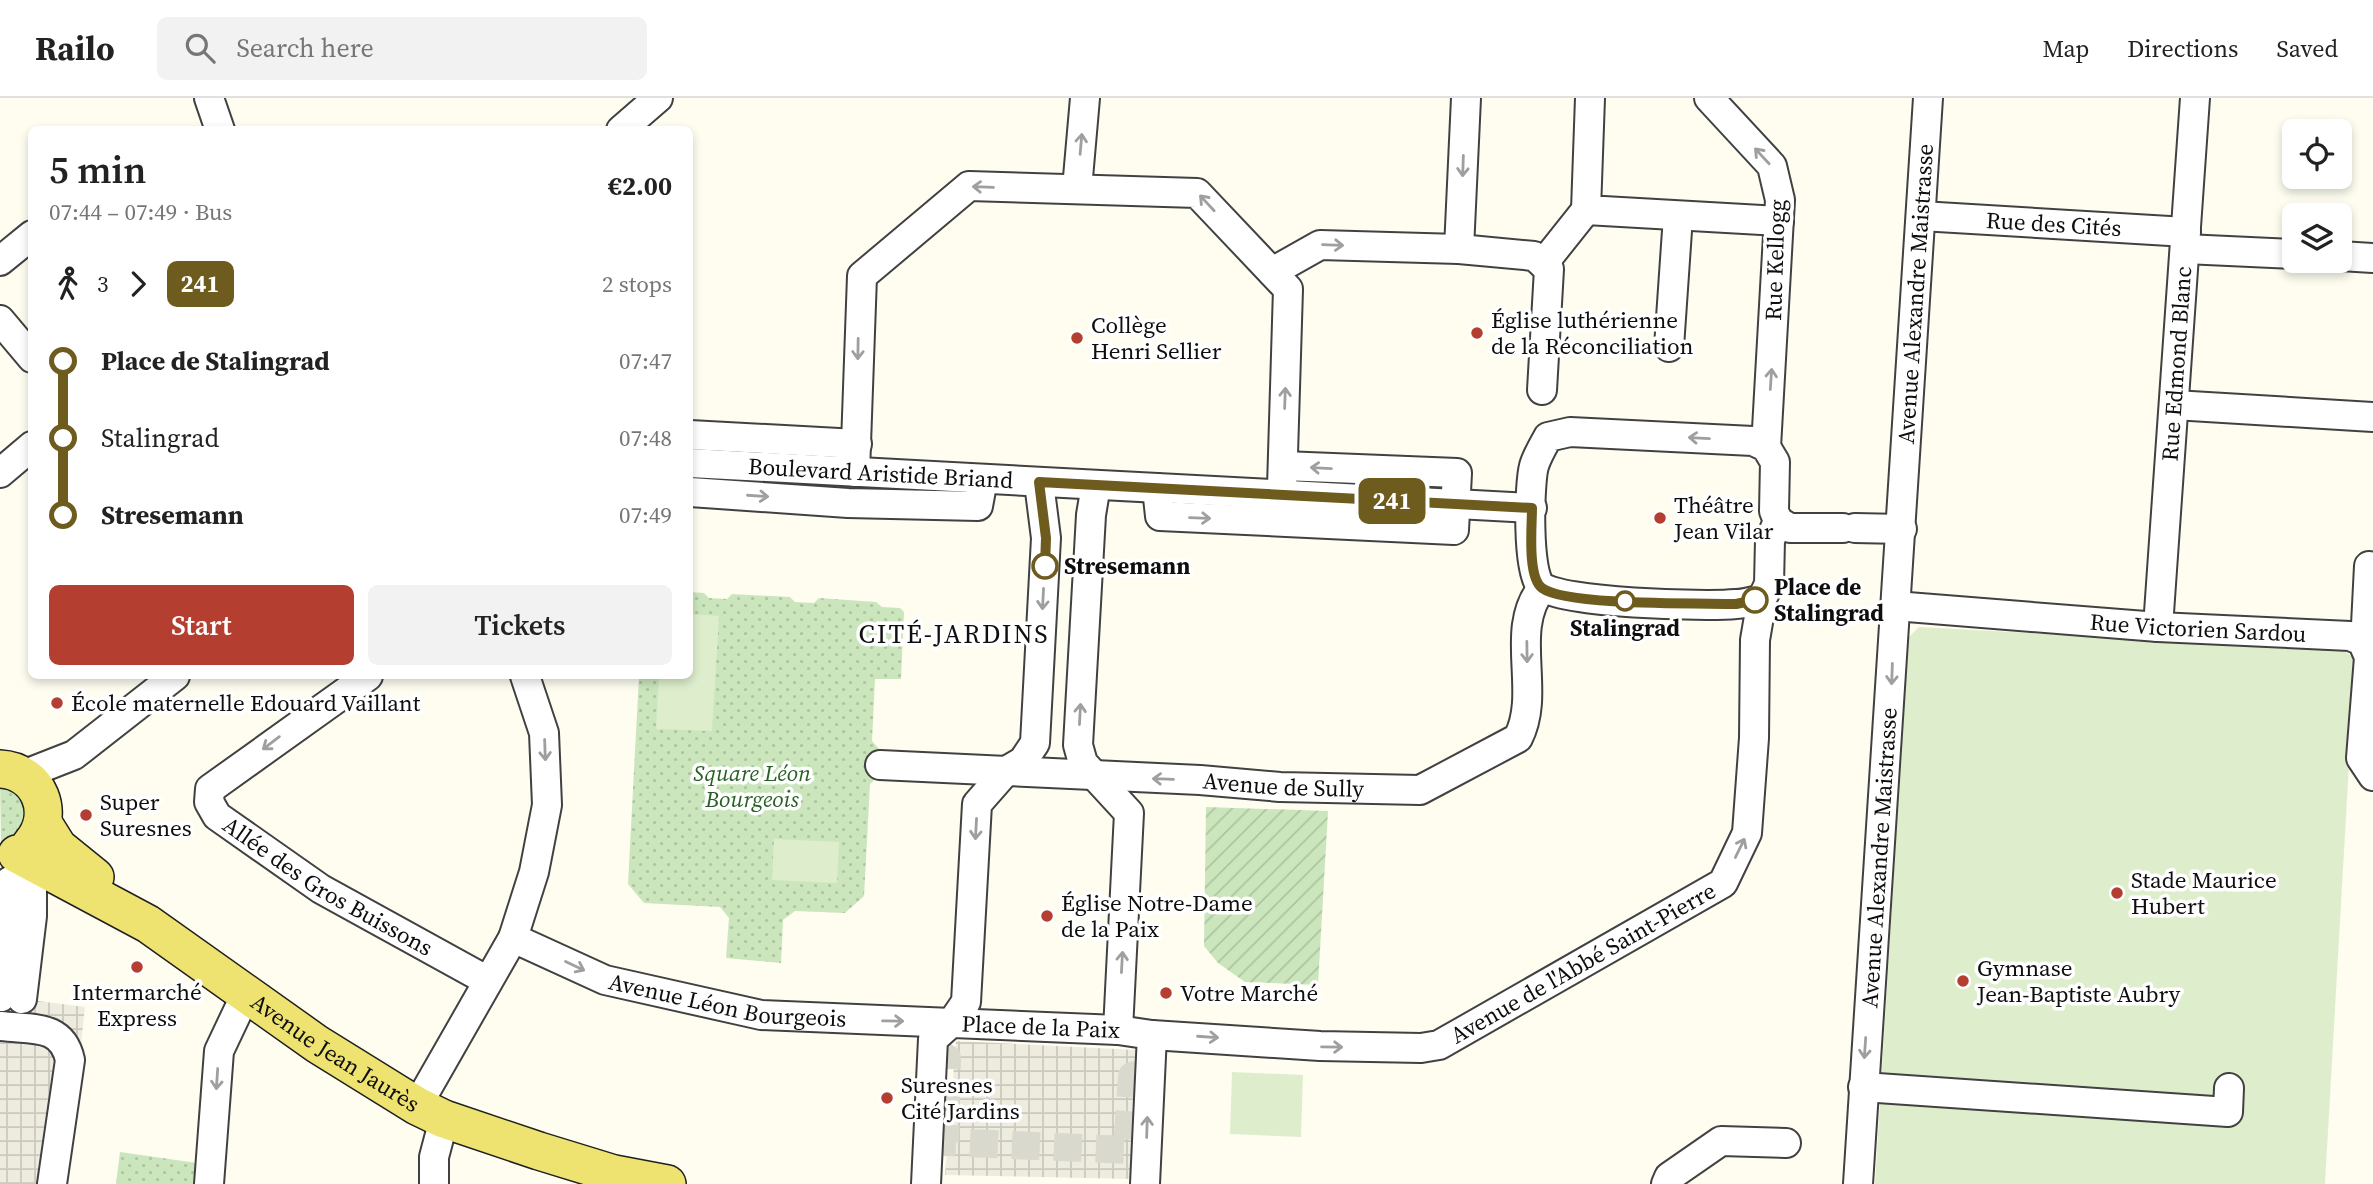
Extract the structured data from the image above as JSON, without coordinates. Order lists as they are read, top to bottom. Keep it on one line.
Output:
{"streets":{"main road":["Avenue Jean Jaurès"],"street":["Rue des Cités","Rue Kellogg","Avenue Alexandre Maistrasse","Rue Edmond Blanc","Boulevard Aristide Briand","Rue Victorien Sardou","Avenue de Sully","Allée des Gros Buissons","Avenue de l'Abbé Saint-Pierre","Avenue Léon Bourgeois","Place de la Paix"]},"crossings":[["Rue des Cités","Avenue Alexandre Maistrasse"],["Rue des Cités","Rue Edmond Blanc"],["Avenue Alexandre Maistrasse","Rue Victorien Sardou"],["Rue Edmond Blanc","Rue Victorien Sardou"],["Avenue de l'Abbé Saint-Pierre","Place de la Paix"],["Avenue Léon Bourgeois","Place de la Paix"]],"one_way":["Avenue Alexandre Maistrasse","Avenue de Sully","Avenue de l'Abbé Saint-Pierre","Avenue Léon Bourgeois"],"districts":["CITÉ-JARDINS"],"parks":["Square Léon Bourgeois"],"places":["Église luthérienne de la Réconciliation","Collège Henri Sellier","Théâtre Jean Vilar","Stresemann","Place de Stalingrad","Stalingrad","École maternelle Edouard Vaillant","Super Suresnes","Stade Maurice Hubert","Église Notre-Dame de la Paix","Intermarché Express","Gymnase Jean-Baptiste Aubry","Votre Marché","Suresnes Cité Jardins"],"lines":["bus line 241"],"page":{"header":"Railo","search":"Search here","nav":["Map","Directions","Saved"],"on_map":"241","heading":["5 min","07:44 – 07:49 · Bus","€2.00"],"legs":["3","241","2 stops"],"list":[{"name":"Place de Stalingrad","value":"07:47"},{"name":"Stalingrad","value":"07:48"},{"name":"Stresemann","value":"07:49"}],"buttons":["Start","Tickets"]}}
